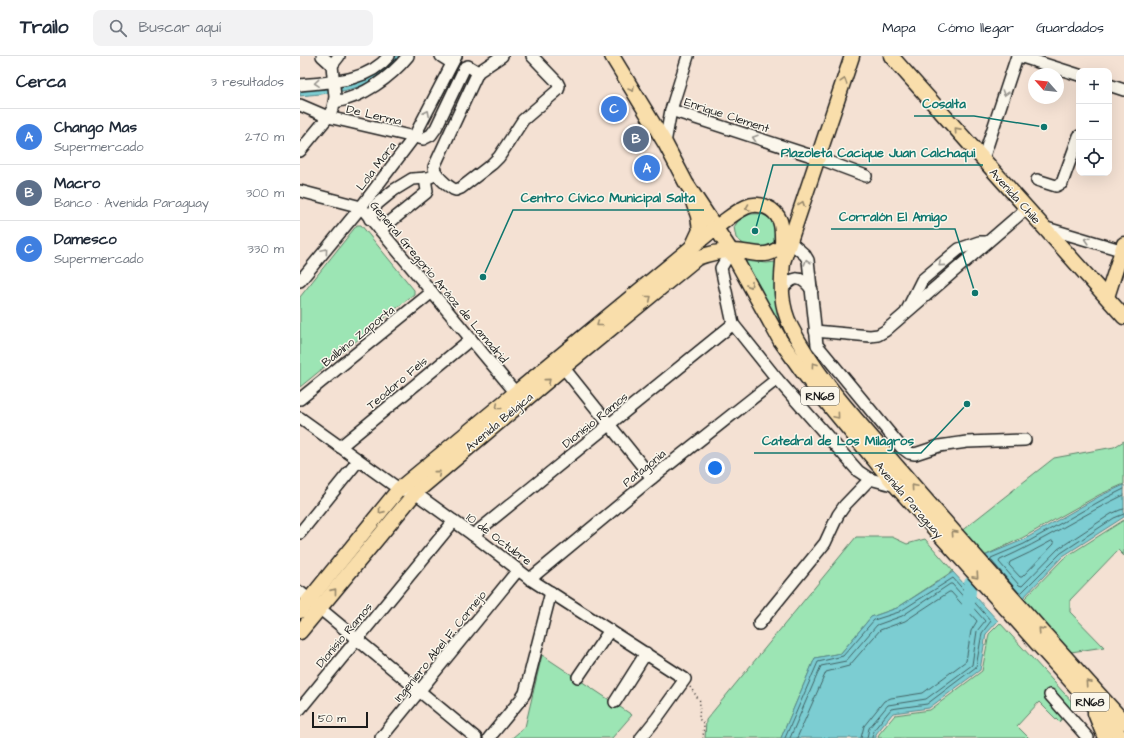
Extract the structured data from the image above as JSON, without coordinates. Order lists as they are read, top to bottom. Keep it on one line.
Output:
{"streets":{"main road":["Avenida Chile","RN68","Avenida Bélgica","Avenida Paraguay"],"street":["De Lerma","Enrique Clement","Lola Mora","General Gregorio Aráoz de Lamadrid","Balbino Zaporta","Teodoro Fels","Dionisio Ramos","Patagonia","10 de Octubre","Ingeniero Abel F. Cornejo"]},"crossings":[["De Lerma","Lola Mora"],["Enrique Clement","Avenida Paraguay"],["Lola Mora","General Gregorio Aráoz de Lamadrid"],["General Gregorio Aráoz de Lamadrid","Balbino Zaporta"],["General Gregorio Aráoz de Lamadrid","Teodoro Fels"],["General Gregorio Aráoz de Lamadrid","Avenida Bélgica"],["Teodoro Fels","10 de Octubre"],["Dionisio Ramos","10 de Octubre"],["Avenida Bélgica","Avenida Paraguay"],["Avenida Bélgica","10 de Octubre"],["Patagonia","10 de Octubre"],["10 de Octubre","Ingeniero Abel F. Cornejo"]],"one_way":["Enrique Clement","Avenida Chile"],"places":["Cosalta","Plazoleta Cacique Juan Calchaqui","Centro Cívico Municipal Salta","Corralón El Amigo","Catedral de Los Milagros"],"scale_bar":"50 m","north":"top left","page":{"header":"Trailo","search":"Buscar aquí","nav":["Mapa","Cómo llegar","Guardados"],"heading":["Cerca","3 resultados"],"map_buttons":["+","−"],"pins":["C","B","A"],"list":[{"mark":"A","name":"Chango Mas","note":"Supermercado","value":"270 m"},{"mark":"B","name":"Macro","note":"Banco · Avenida Paraguay","value":"300 m"},{"mark":"C","name":"Damesco","note":"Supermercado","value":"330 m"}],"scale":"50 m"}}
